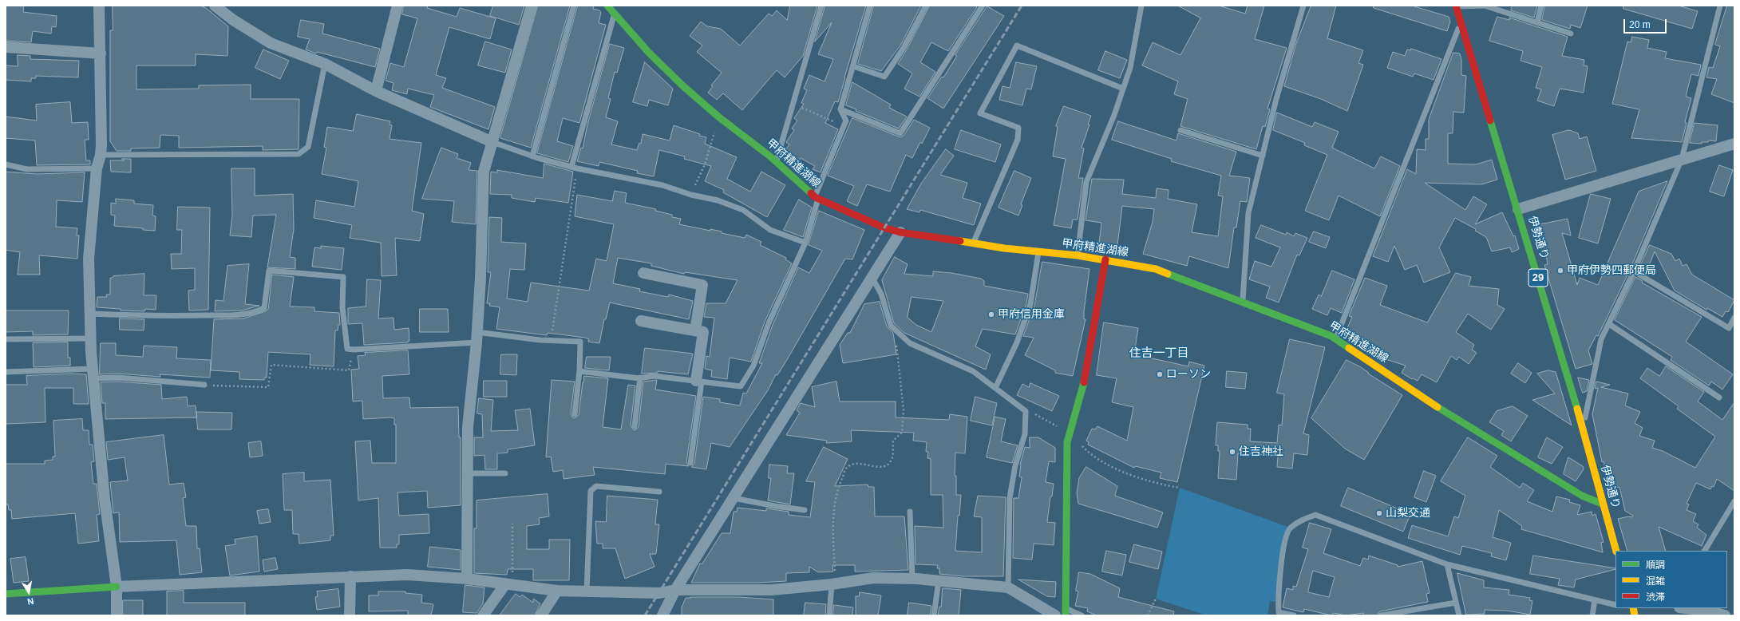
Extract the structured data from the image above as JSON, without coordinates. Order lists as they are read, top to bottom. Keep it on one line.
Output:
{"streets":{"main road":["甲府精進湖線","伊勢通り","29"]},"crossings":[["甲府精進湖線","伊勢通り"]],"districts":["住吉一丁目"],"places":["甲府伊勢四郵便局","甲府信用金庫","ローソン","住吉神社","山梨交通"],"legend":["順調","混雑","渋滞"],"scale_bar":"20 m","north":"bottom"}
